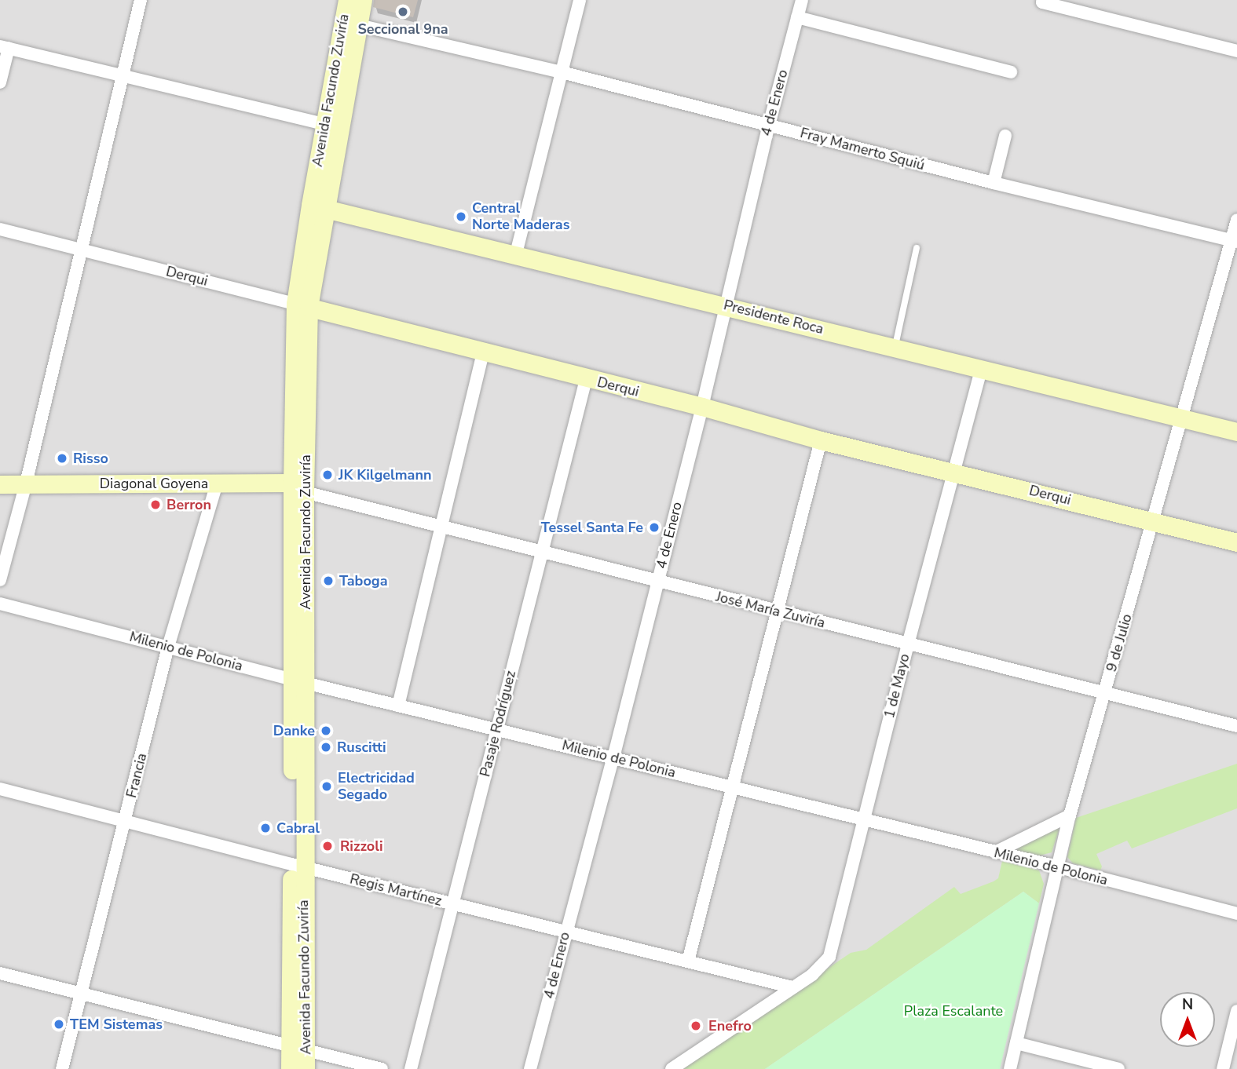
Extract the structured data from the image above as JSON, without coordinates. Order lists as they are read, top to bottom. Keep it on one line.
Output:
{"streets":{"street":["Avenida Facundo Zuviría","4 de Enero","Fray Mamerto Squiú","Derqui","Presidente Roca","Diagonal Goyena","José María Zuviría","9 de Julio","Milenio de Polonia","1 de Mayo","Pasaje Rodríguez","Francia","Regis Martínez"]},"crossings":[["Avenida Facundo Zuviría","Fray Mamerto Squiú"],["Avenida Facundo Zuviría","Derqui"],["Avenida Facundo Zuviría","Presidente Roca"],["Avenida Facundo Zuviría","Diagonal Goyena"],["Avenida Facundo Zuviría","José María Zuviría"],["Avenida Facundo Zuviría","Milenio de Polonia"],["Avenida Facundo Zuviría","Regis Martínez"],["4 de Enero","Fray Mamerto Squiú"],["4 de Enero","Derqui"],["4 de Enero","Presidente Roca"],["4 de Enero","José María Zuviría"],["4 de Enero","Milenio de Polonia"],["4 de Enero","Regis Martínez"],["Fray Mamerto Squiú","9 de Julio"],["Derqui","9 de Julio"],["Derqui","1 de Mayo"],["Derqui","Pasaje Rodríguez"],["Presidente Roca","9 de Julio"],["Presidente Roca","1 de Mayo"],["Diagonal Goyena","José María Zuviría"],["Diagonal Goyena","Francia"],["José María Zuviría","9 de Julio"],["José María Zuviría","1 de Mayo"],["José María Zuviría","Pasaje Rodríguez"],["9 de Julio","Milenio de Polonia"],["Milenio de Polonia","1 de Mayo"],["Milenio de Polonia","Pasaje Rodríguez"],["Milenio de Polonia","Francia"],["1 de Mayo","Regis Martínez"],["Pasaje Rodríguez","Regis Martínez"],["Francia","Regis Martínez"]],"parks":["Plaza Escalante"],"places":["Seccional 9na","Central Norte Maderas","Risso","JK Kilgelmann","Berron","Tessel Santa Fe","Taboga","Danke","Ruscitti","Electricidad Segado","Cabral","Rizzoli","TEM Sistemas","Enefro"],"north":"top"}
